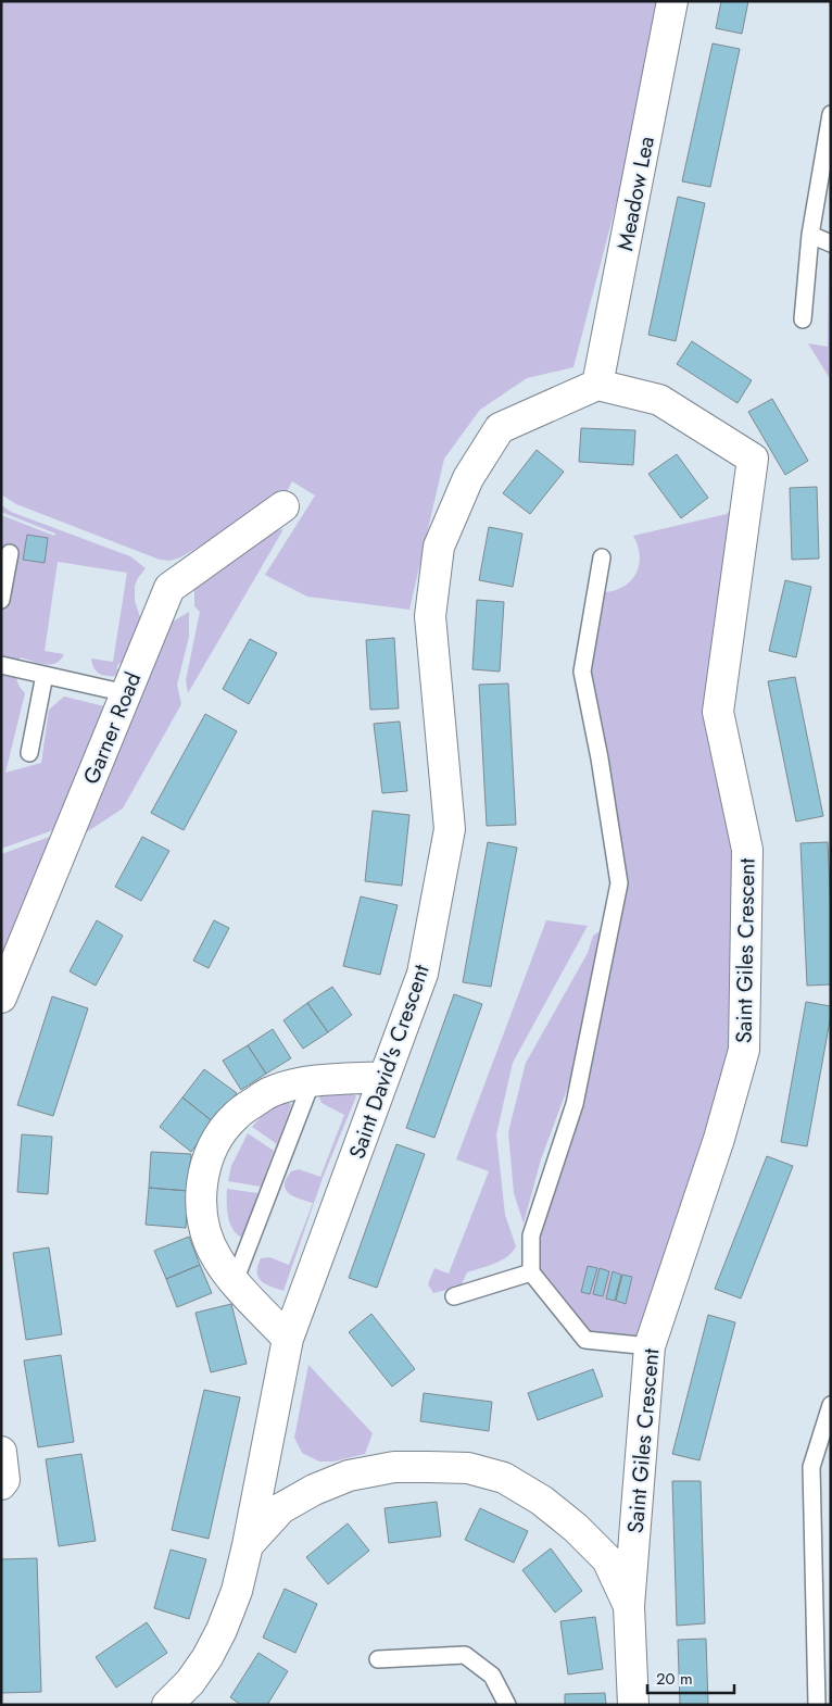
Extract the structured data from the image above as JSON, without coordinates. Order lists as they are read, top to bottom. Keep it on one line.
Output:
{"streets":{"street":["Meadow Lea","Garner Road","Saint Giles Crescent","Saint David's Crescent"]},"crossings":[["Meadow Lea","Saint Giles Crescent"],["Meadow Lea","Saint David's Crescent"],["Saint Giles Crescent","Saint David's Crescent"]],"scale_bar":"20 m"}
